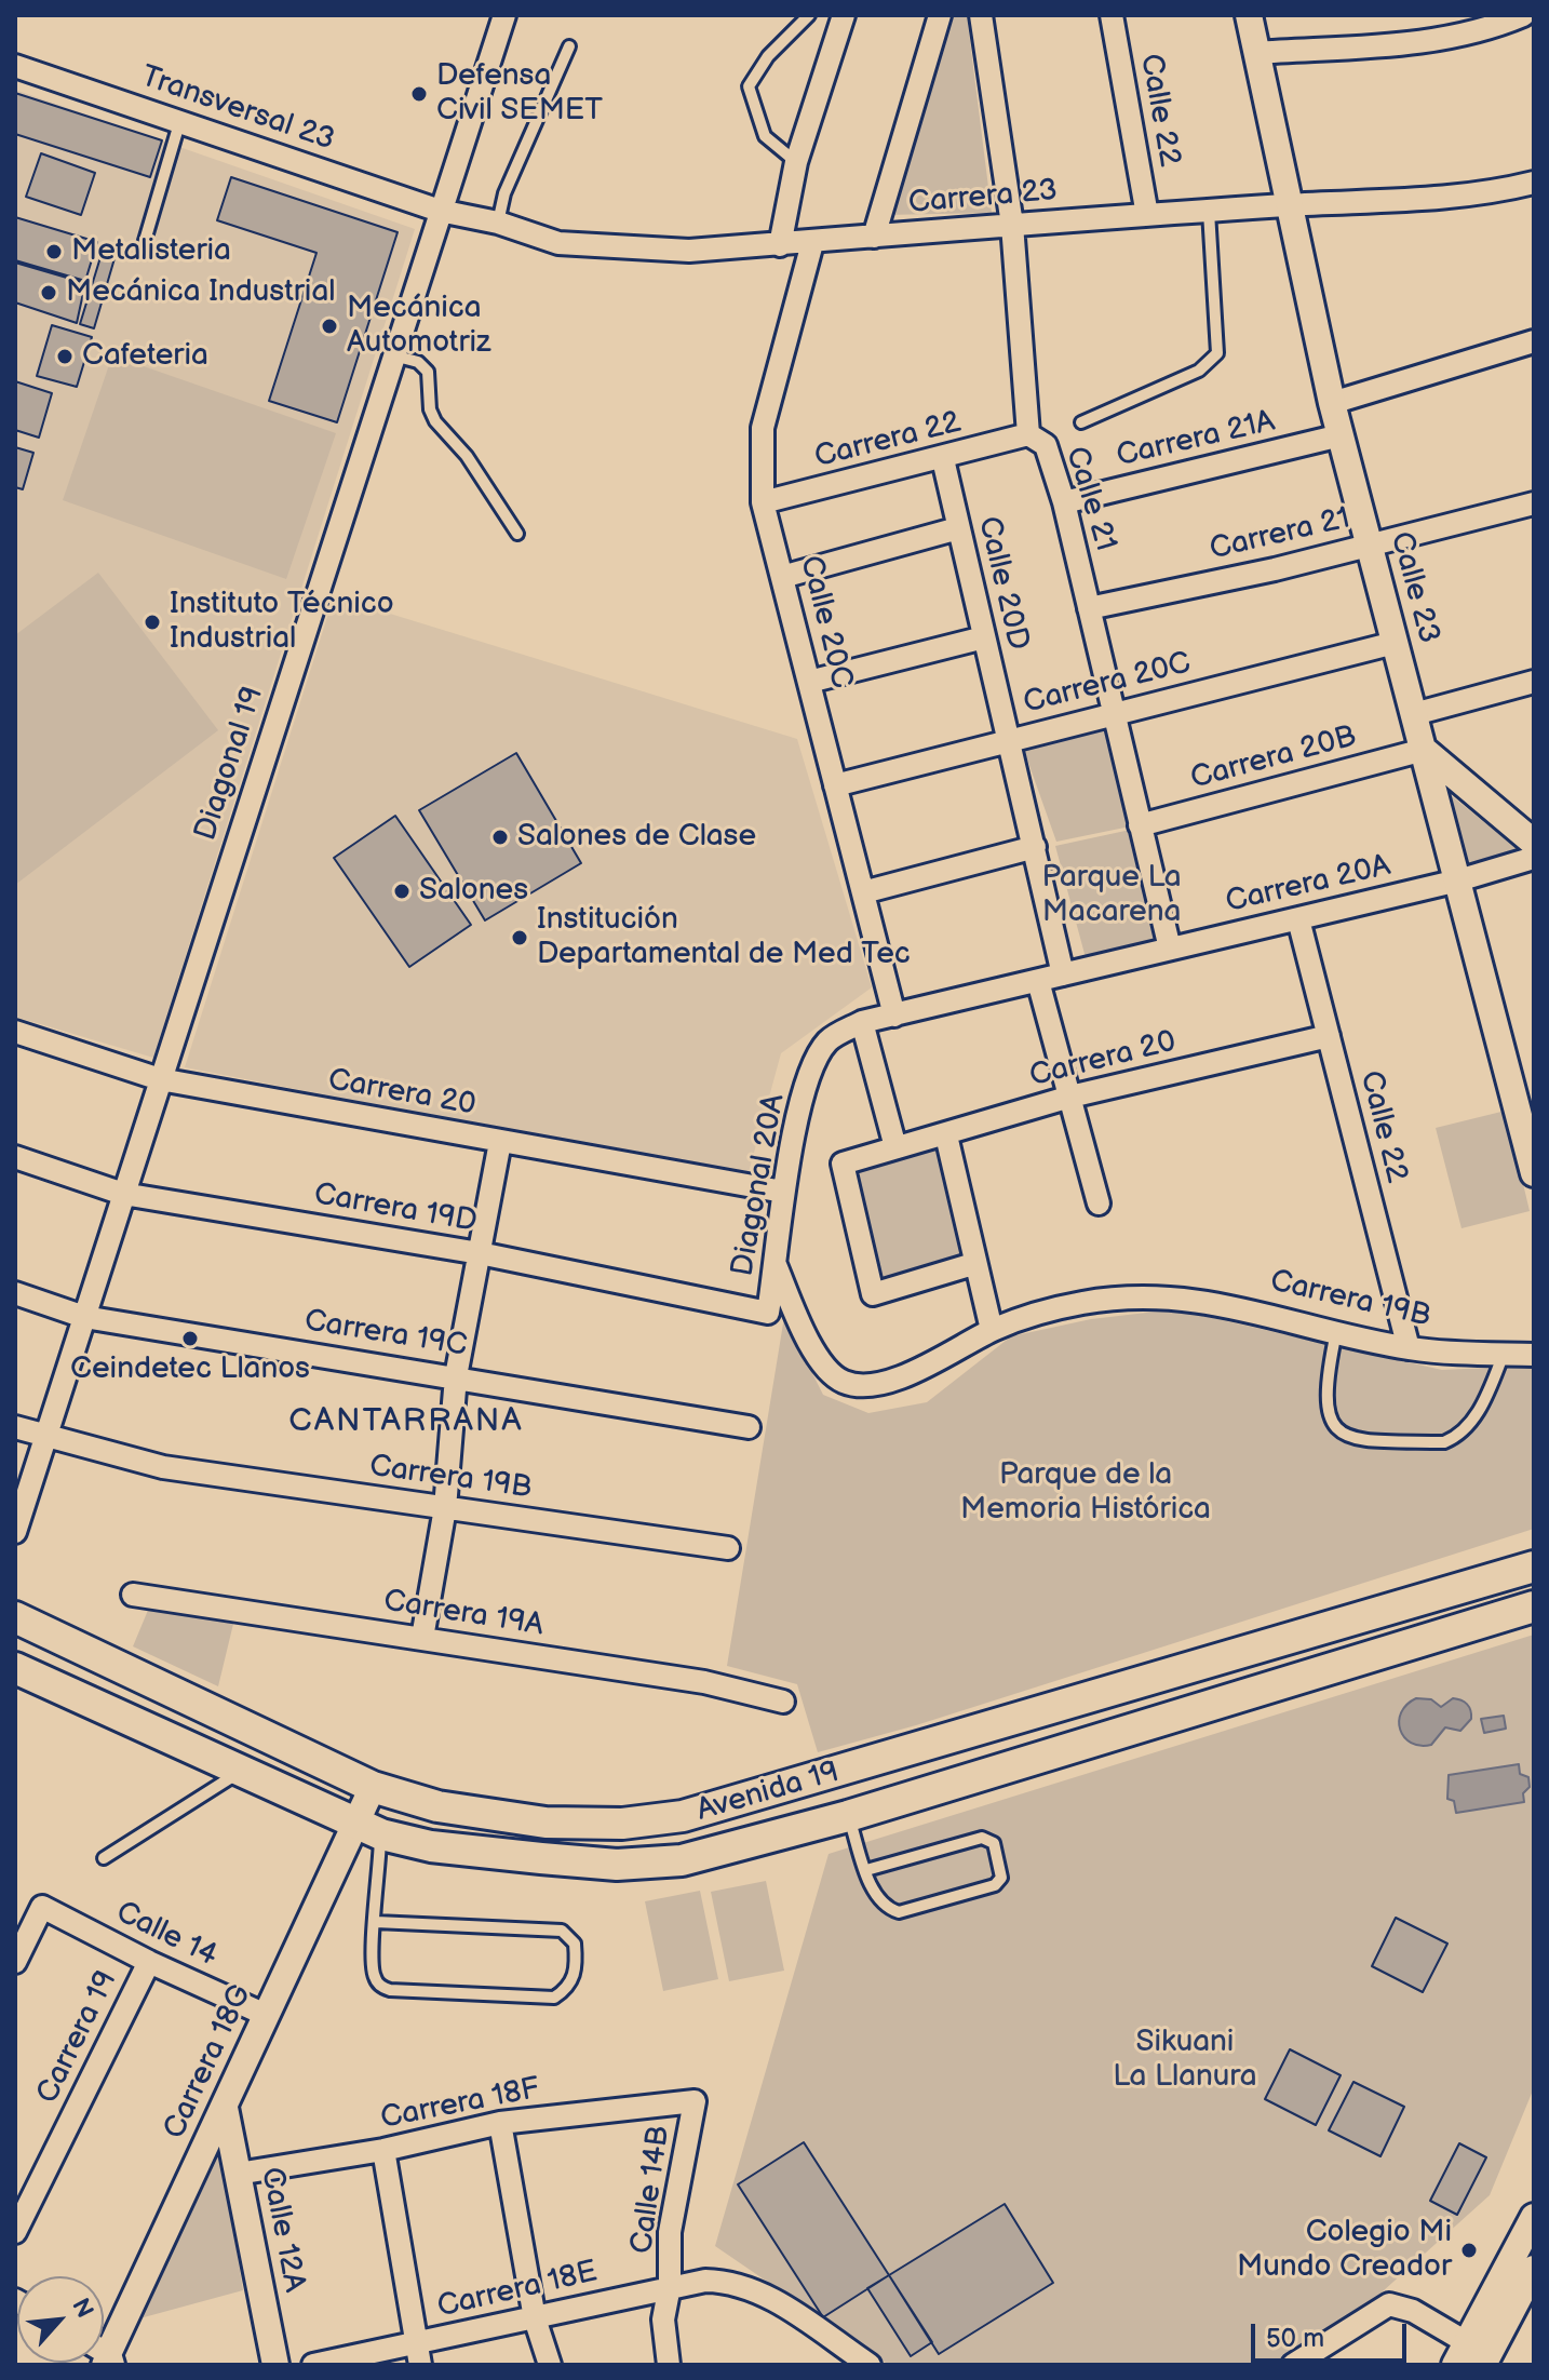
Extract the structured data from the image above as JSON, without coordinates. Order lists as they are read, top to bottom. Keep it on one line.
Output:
{"streets":{"main road":["Avenida 19"],"street":["Transversal 23","Calle 22","Carrera 23","Carrera 21A","Carrera 22","Calle 21","Carrera 21","Calle 20D","Calle 23","Calle 20C","Carrera 20C","Carrera 20B","Diagonal 19","Carrera 20A","Carrera 20","Diagonal 20A","Carrera 19D","Carrera 19B","Carrera 19C","Carrera 19A","Calle 14","Carrera 19","Carrera 18G","Carrera 18F","Calle 14B","Calle 12A","Carrera 18E"]},"crossings":[["Transversal 23","Carrera 23"],["Transversal 23","Diagonal 19"],["Calle 22","Carrera 23"],["Calle 22","Carrera 20A"],["Calle 22","Carrera 20"],["Calle 22","Carrera 19B"],["Carrera 23","Calle 21"],["Carrera 23","Calle 23"],["Carrera 23","Calle 20C"],["Carrera 23","Diagonal 19"],["Carrera 21A","Calle 21"],["Carrera 21A","Calle 23"],["Carrera 22","Calle 21"],["Carrera 22","Calle 20D"],["Carrera 22","Calle 20C"],["Calle 21","Carrera 21"],["Calle 21","Carrera 20C"],["Calle 21","Carrera 20B"],["Calle 21","Carrera 20A"],["Carrera 21","Calle 23"],["Calle 20D","Carrera 20C"],["Calle 20D","Carrera 20A"],["Calle 23","Carrera 20C"],["Calle 23","Carrera 20B"],["Calle 23","Carrera 20A"],["Calle 20C","Carrera 20C"],["Calle 20C","Carrera 20A"],["Calle 20C","Diagonal 20A"],["Diagonal 19","Carrera 20"],["Diagonal 19","Carrera 19D"],["Diagonal 19","Carrera 19B"],["Diagonal 19","Carrera 19C"],["Carrera 20A","Diagonal 20A"],["Carrera 20","Diagonal 20A"],["Diagonal 20A","Carrera 19D"],["Avenida 19","Carrera 18G"],["Calle 14","Carrera 19"],["Calle 14","Carrera 18G"],["Carrera 18G","Calle 12A"],["Carrera 18F","Calle 14B"],["Carrera 18F","Calle 12A"],["Calle 14B","Carrera 18E"]],"districts":["CANTARRANA"],"parks":["Parque La Macarena","Parque de la Memoria Histórica","Sikuani La Llanura"],"places":["Defensa Civil SEMET","Metalisteria","Mecánica Industrial","Mecánica Automotriz","Cafeteria","Instituto Técnico Industrial","Salones de Clase","Salones","Institución Departamental de Med Tec","Ceindetec Llanos","Colegio Mi Mundo Creador"],"scale_bar":"50 m","north":"top right"}
